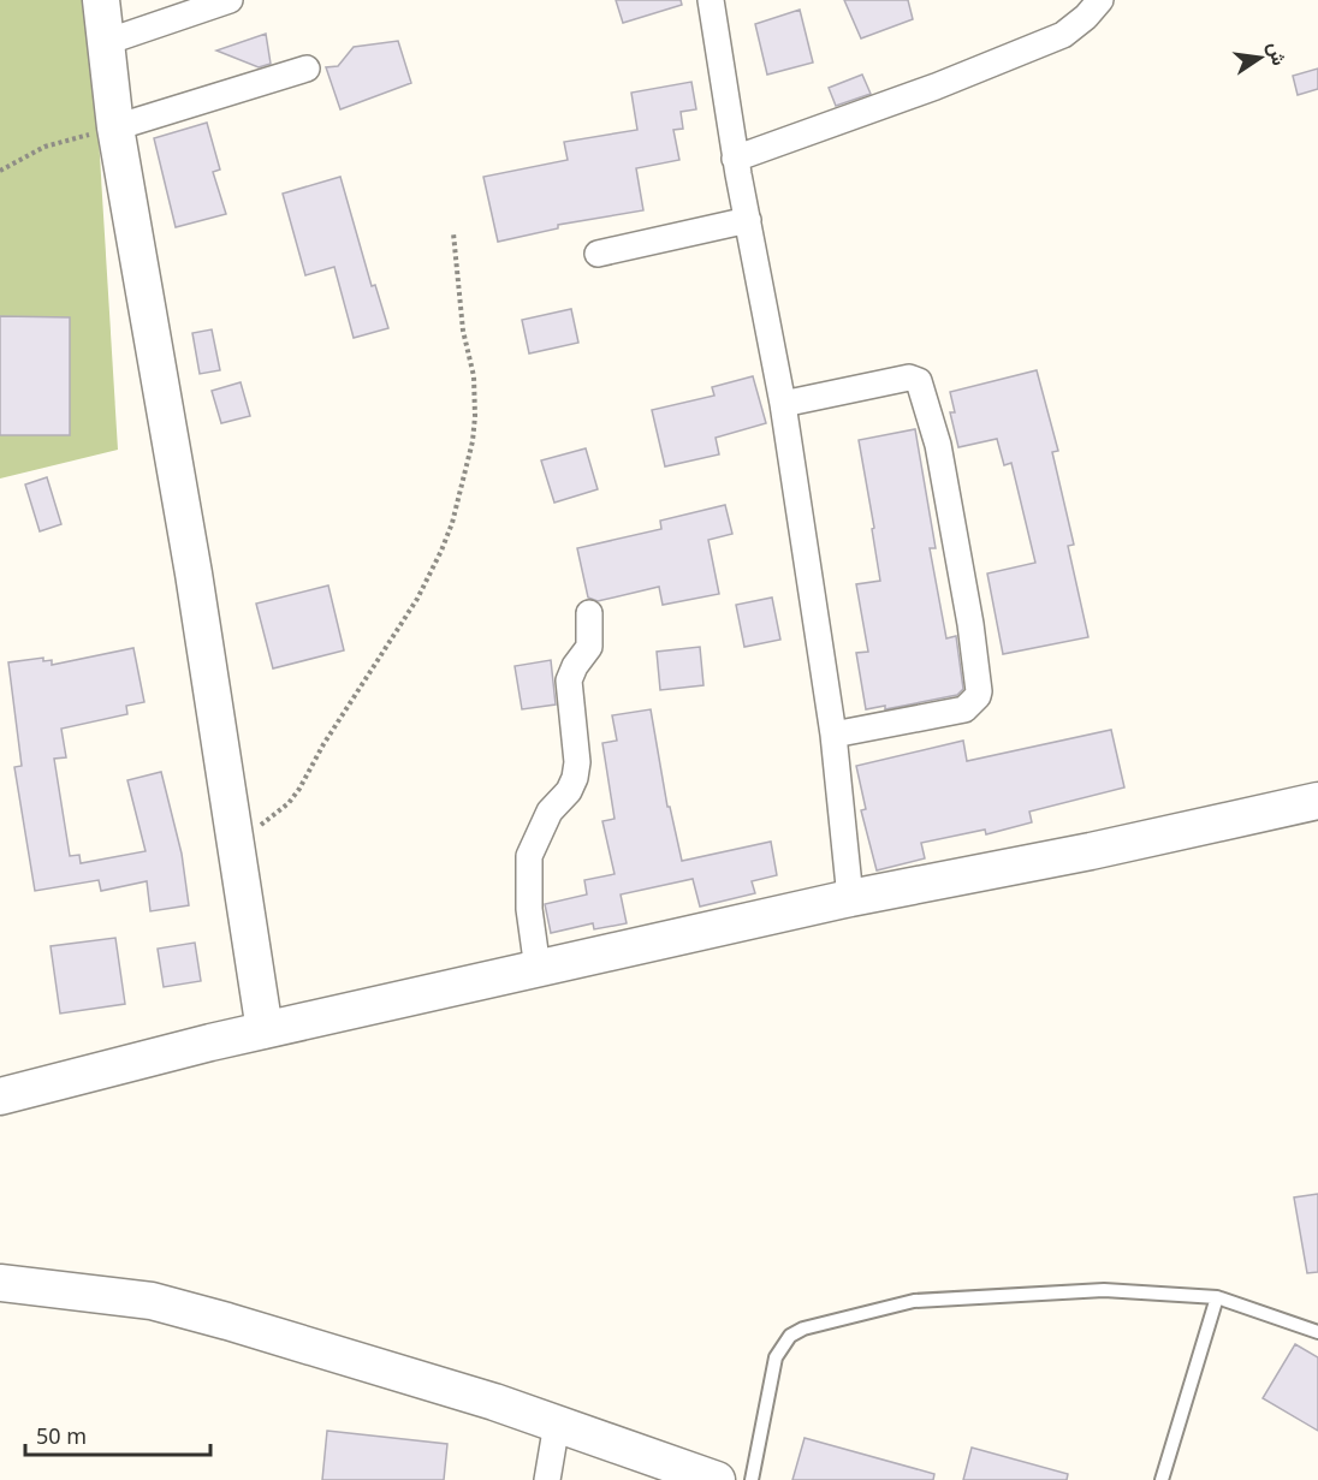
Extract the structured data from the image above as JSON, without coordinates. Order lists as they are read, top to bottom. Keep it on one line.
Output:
{"scale_bar":"50 m","north":"right"}
